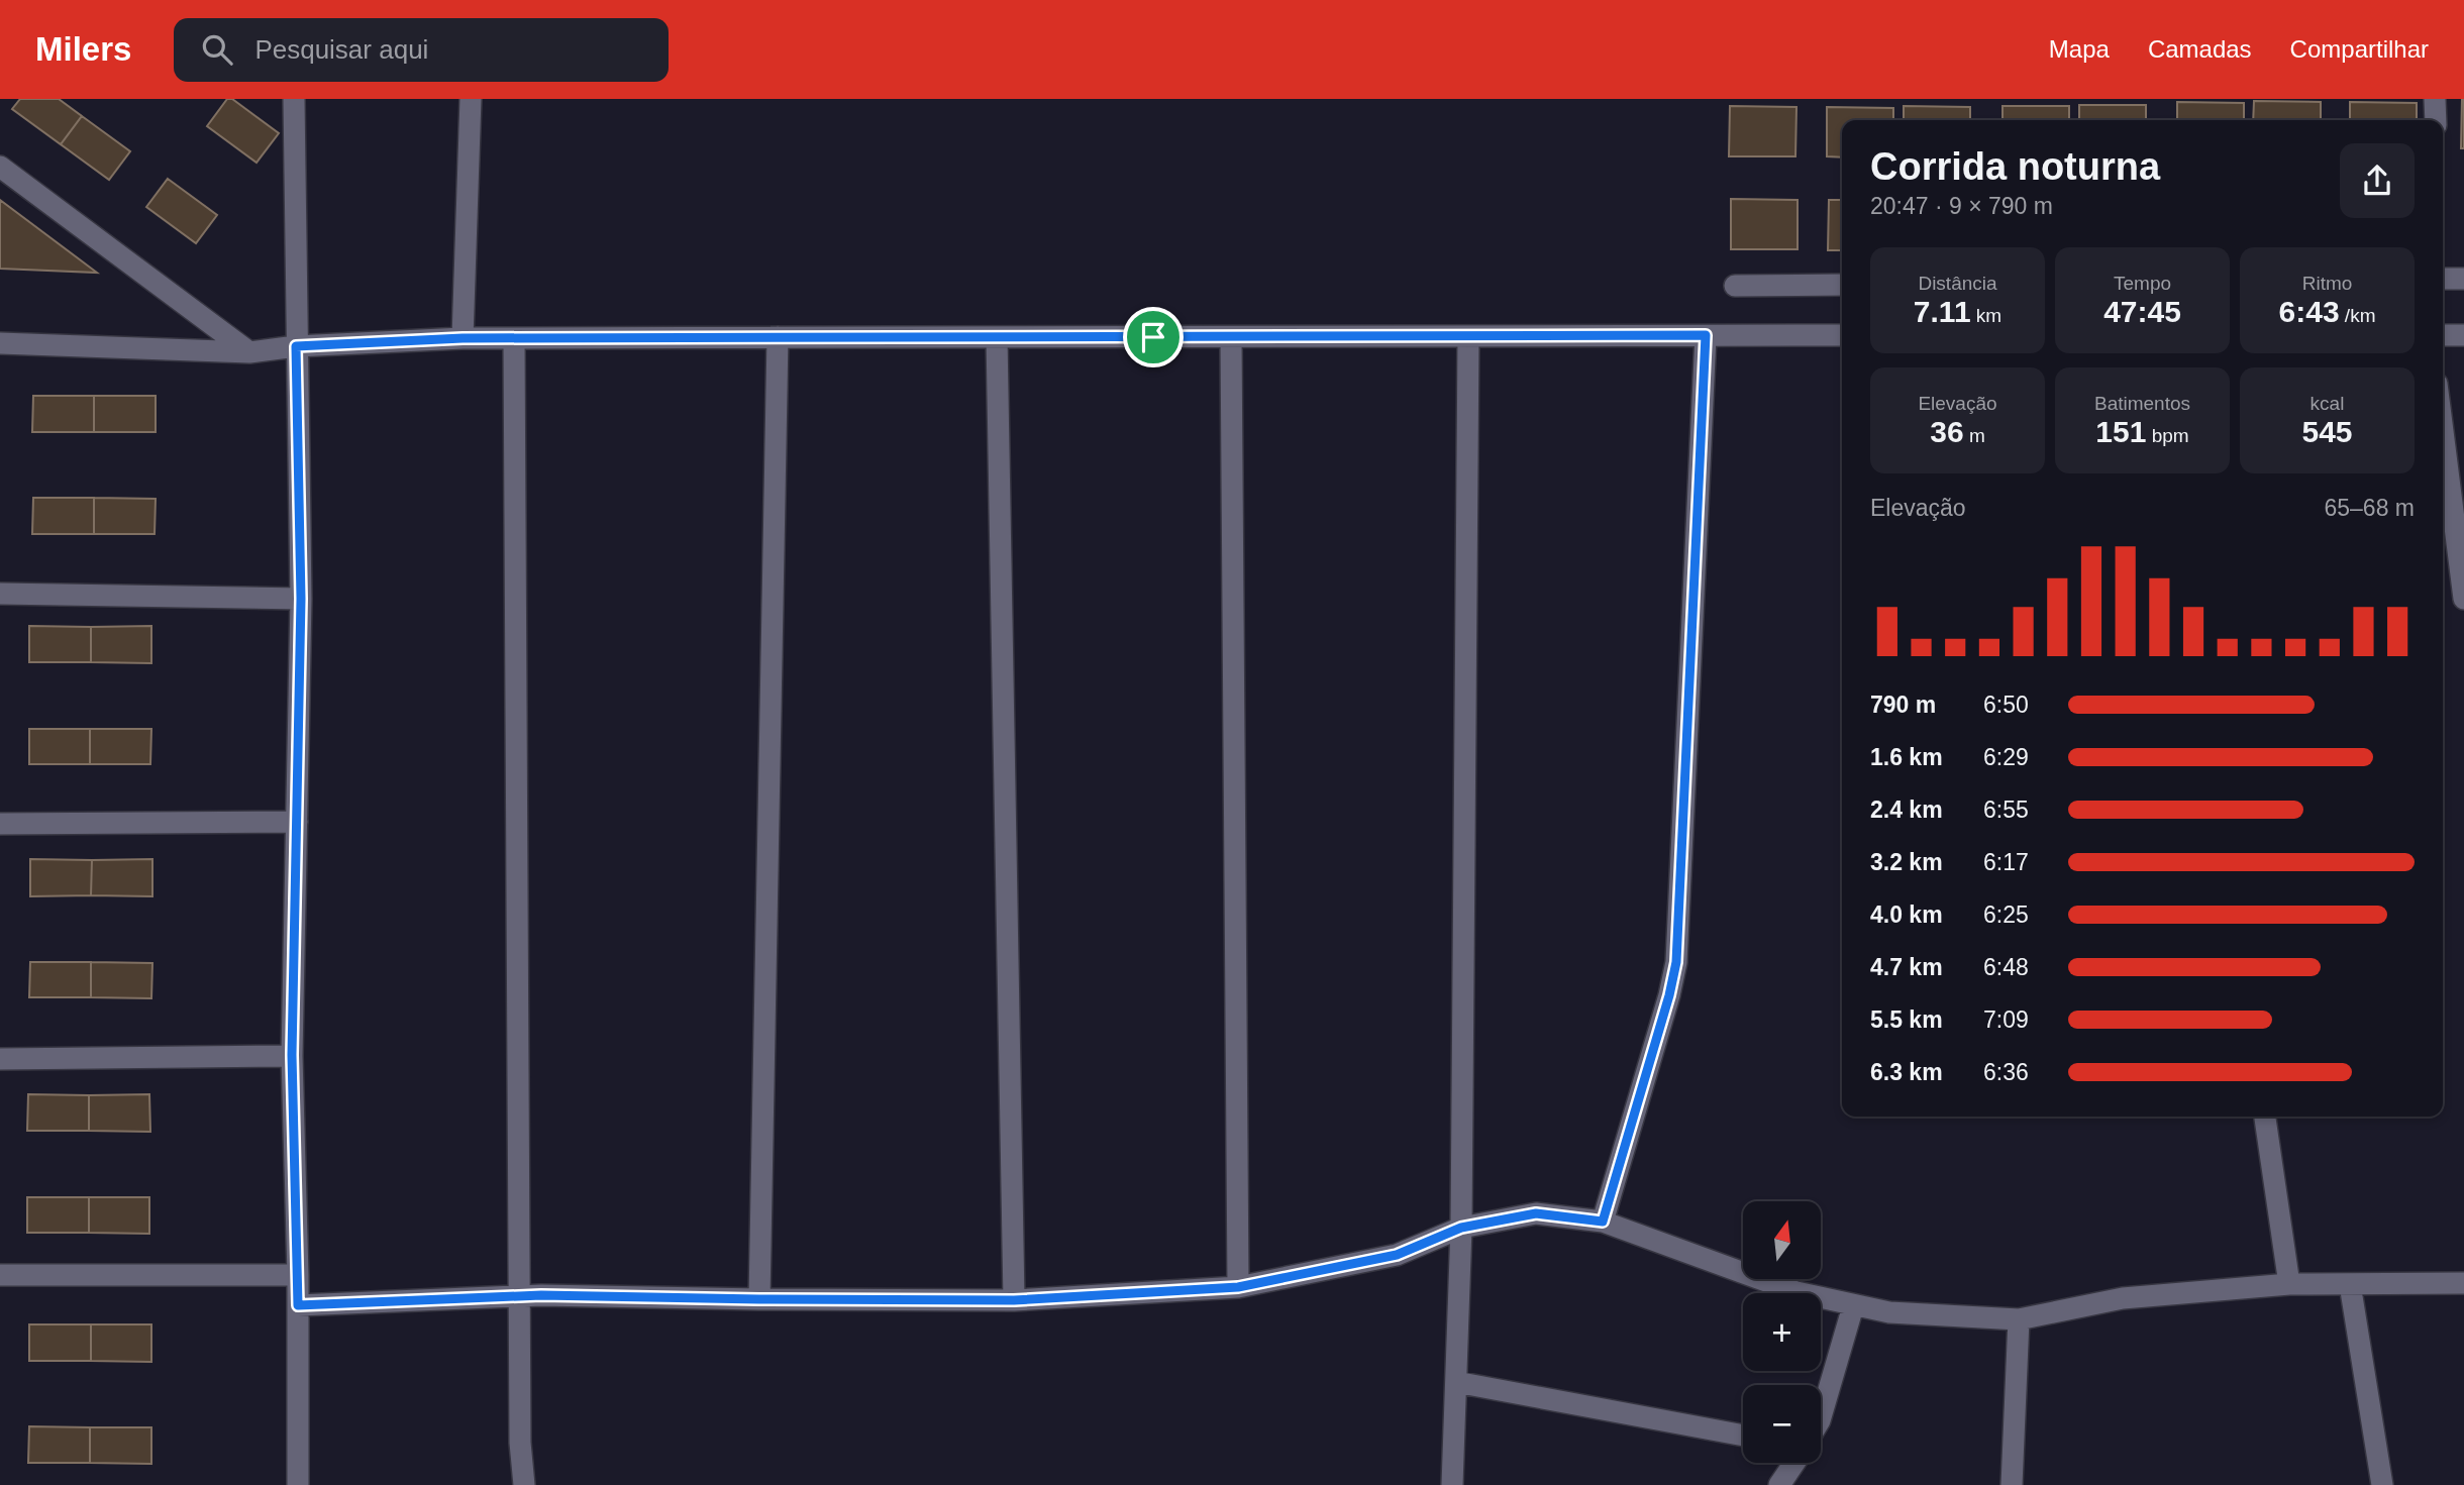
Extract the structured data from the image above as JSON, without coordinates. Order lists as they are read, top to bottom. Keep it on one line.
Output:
{"north":"top","page":{"header":"Milers","search":"Pesquisar aqui","nav":["Mapa","Camadas","Compartilhar"],"heading":["Corrida noturna","20:47 · 9 × 790 m"],"stats":[["Distância","7.11 km"],["Tempo","47:45"],["Ritmo","6:43 /km"],["Elevação","36 m"],["Batimentos","151 bpm"],["kcal","545"]],"chart":["Elevação","65–68 m"],"list":[{"name":"790 m","note":"6:50"},{"name":"1.6 km","note":"6:29"},{"name":"2.4 km","note":"6:55"},{"name":"3.2 km","note":"6:17"},{"name":"4.0 km","note":"6:25"},{"name":"4.7 km","note":"6:48"},{"name":"5.5 km","note":"7:09"},{"name":"6.3 km","note":"6:36"}],"map_buttons":["+","−"]}}
